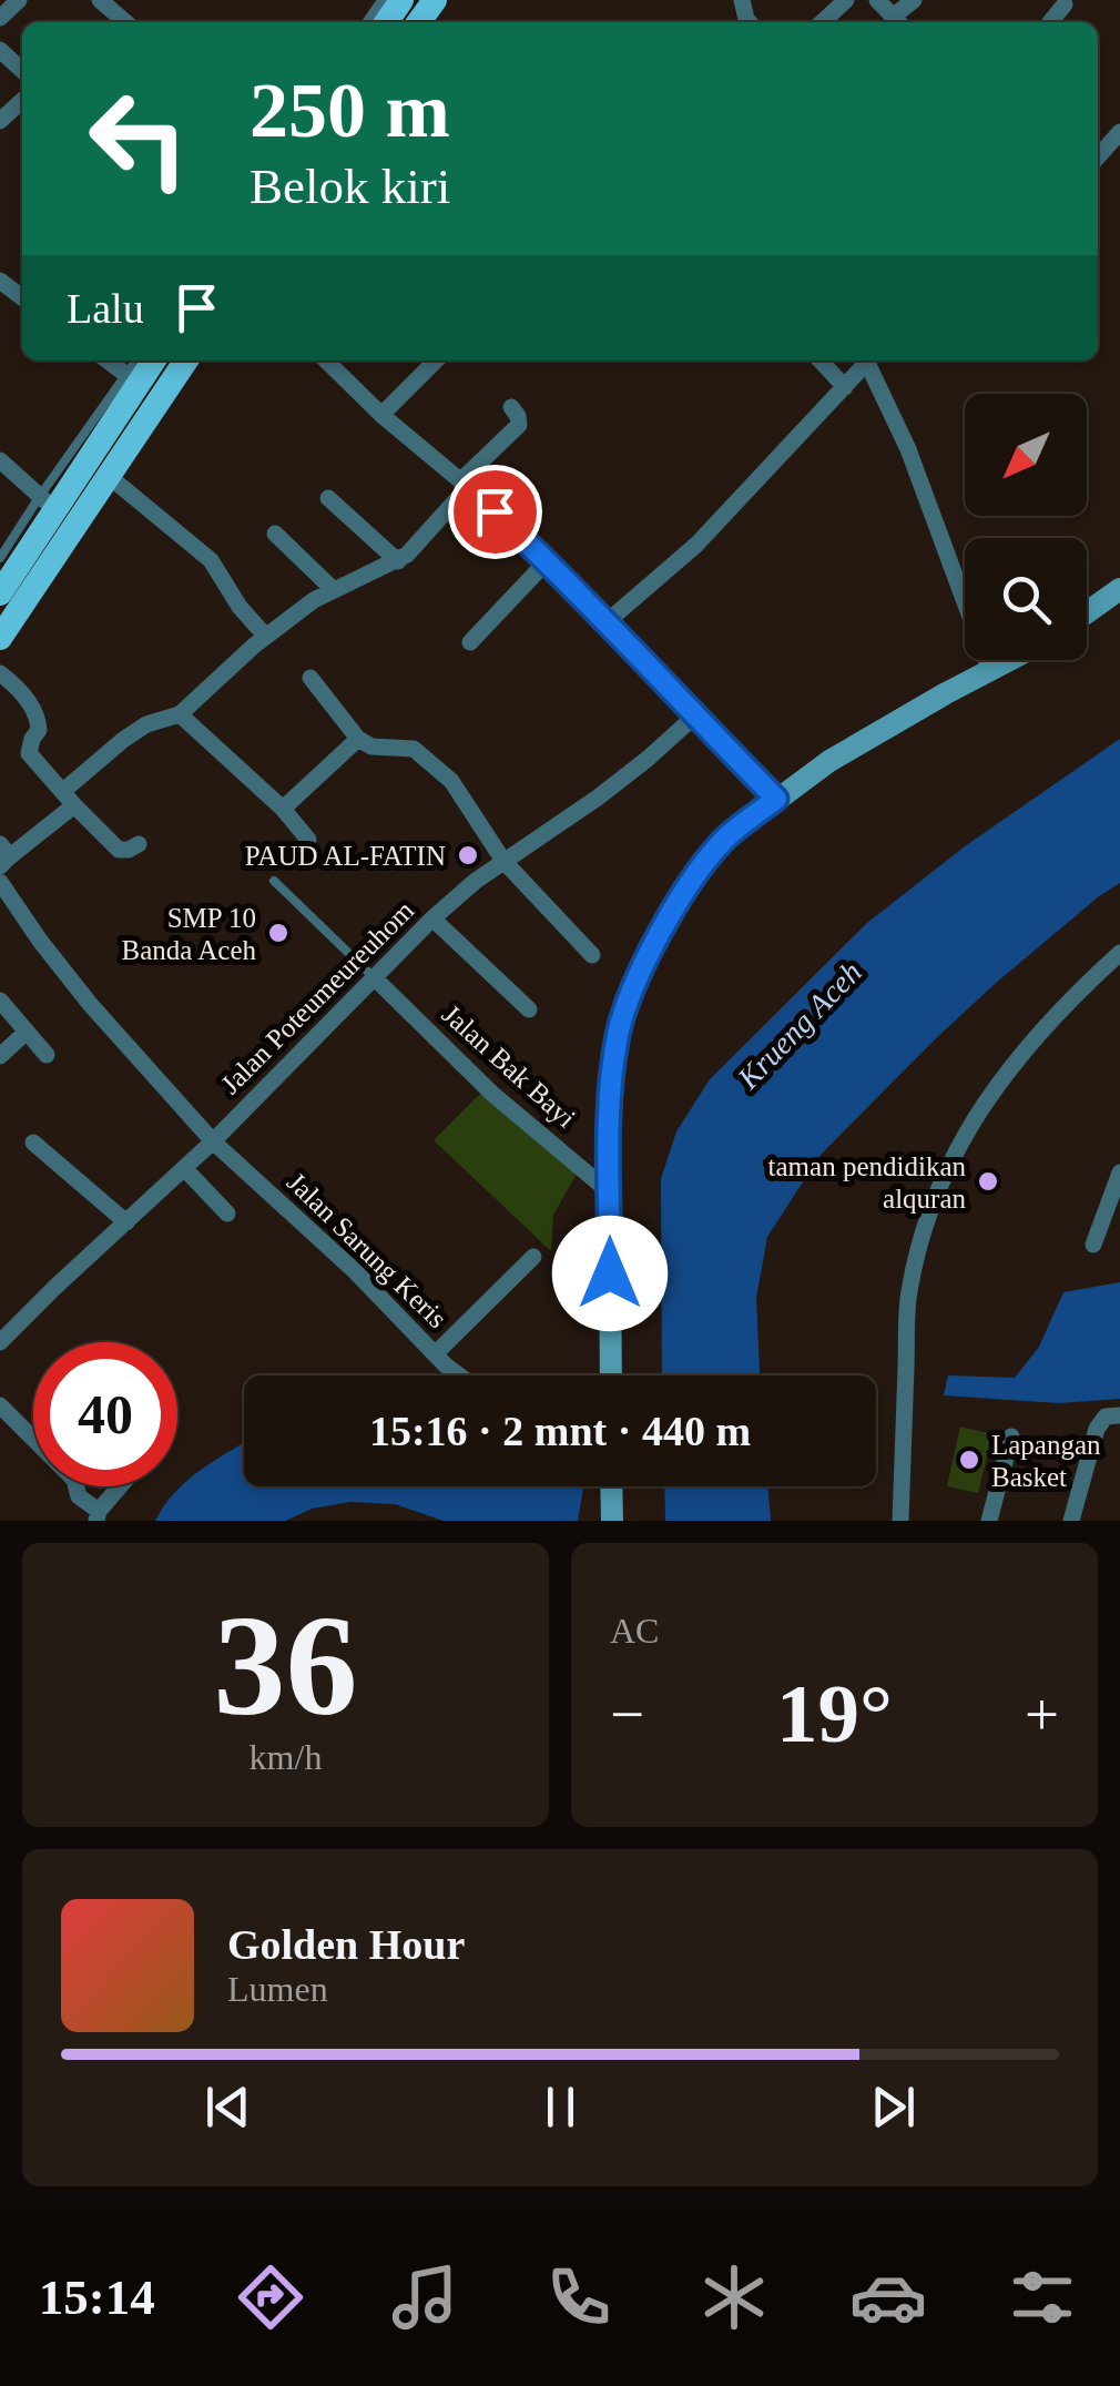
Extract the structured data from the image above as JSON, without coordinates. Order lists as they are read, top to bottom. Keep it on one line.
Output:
{"streets":{"street":["Jalan Poteumeureuhom","Jalan Bak Bayi","Jalan Sarung Keris"]},"crossings":[["Jalan Poteumeureuhom","Jalan Bak Bayi"],["Jalan Poteumeureuhom","Jalan Sarung Keris"]],"water":["Krueng Aceh"],"places":["PAUD AL-FATIN","SMP 10 Banda Aceh","taman pendidikan alquran","Lapangan Basket"],"north":"bottom left","page":{"turn":["250 m","Belok kiri"],"then":"Lalu","limit":"40","trip":"15:16 · 2 mnt · 440 m","tile":[["36","km/h"],"AC"],"heat":["−","19°","+"],"song":["Golden Hour","Lumen"],"tabs":"15:14"}}
